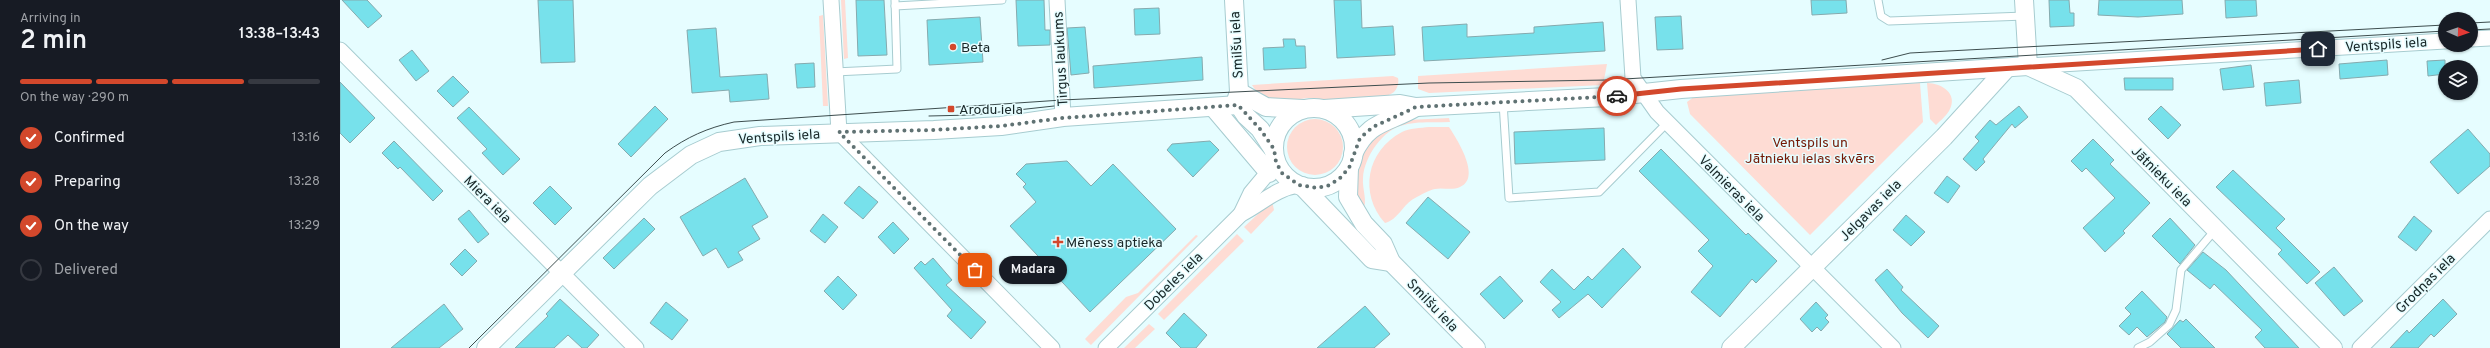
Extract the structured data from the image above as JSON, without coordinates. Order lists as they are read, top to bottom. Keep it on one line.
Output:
{"streets":{"street":["Ventspils iela","Smilšu iela","Tirgus laukums","Jātnieku iela","Valmieras iela","Miera iela","Jelgavas iela","Dobeles iela","Grodņas iela"]},"crossings":[["Ventspils iela","Smilšu iela"],["Ventspils iela","Tirgus laukums"],["Ventspils iela","Jātnieku iela"],["Ventspils iela","Valmieras iela"],["Ventspils iela","Miera iela"],["Ventspils iela","Jelgavas iela"],["Valmieras iela","Jelgavas iela"]],"parks":["Ventspils un Jātnieku ielas skvērs"],"places":{"other":["Beta","Madara"],"transit":["Arodu iela"],"health":["Mēness aptieka"]},"north":"right","page":{"heading":["2 min","Arriving in","13:38–13:43"],"bar":"On the way · 290 m","list":[["Confirmed","13:16"],["Preparing","13:28"],["On the way","13:29"],"Delivered"],"bubble":"Madara"}}
